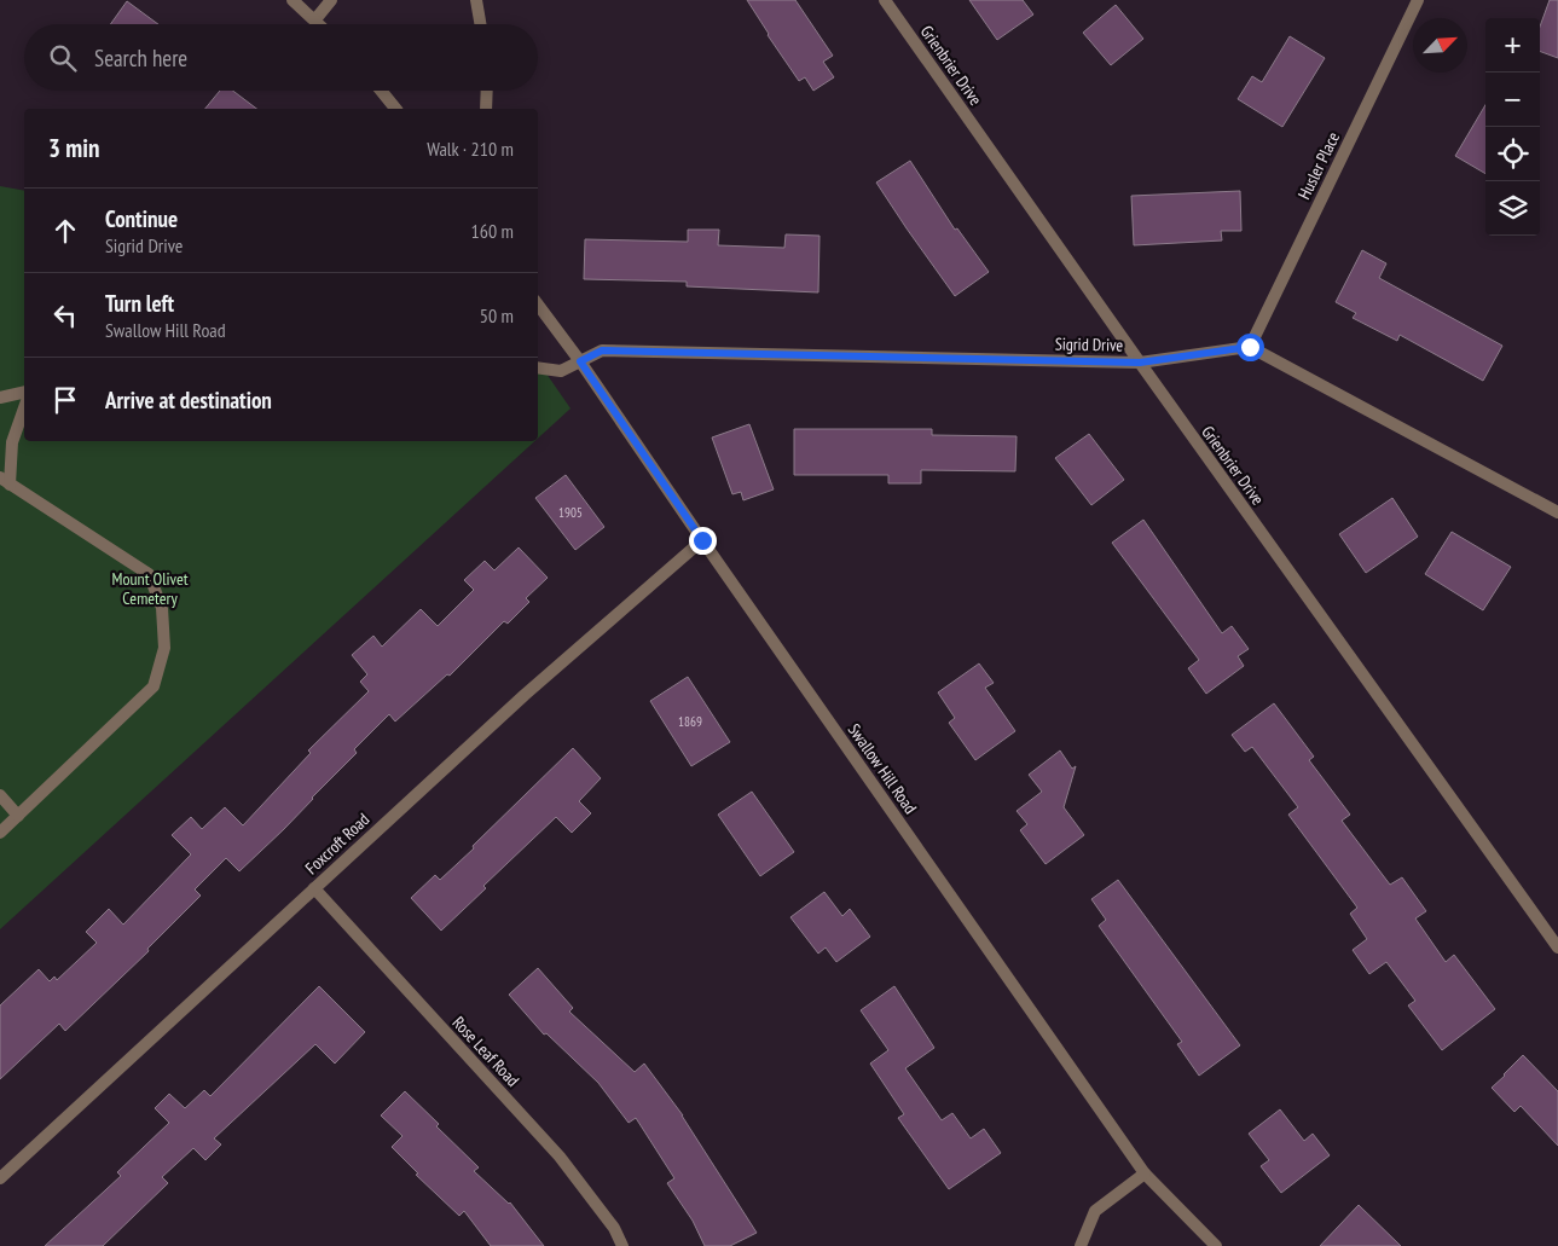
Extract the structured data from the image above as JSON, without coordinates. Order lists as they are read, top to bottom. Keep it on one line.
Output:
{"streets":{"street":["Grienbrier Drive","Husler Place","Sigrid Drive","Swallow Hill Road","Foxcroft Road","Rose Leaf Road"]},"crossings":[["Grienbrier Drive","Sigrid Drive"],["Husler Place","Sigrid Drive"],["Sigrid Drive","Swallow Hill Road"],["Swallow Hill Road","Foxcroft Road"],["Foxcroft Road","Rose Leaf Road"]],"parks":["Mount Olivet Cemetery"],"house_numbers":["1905","1869"],"north":"top right","page":{"map_buttons":["+","−"],"search":"Search here","heading":["3 min","Walk · 210 m"],"list":[["Continue","Sigrid Drive","160 m"],["Turn left","Swallow Hill Road","50 m"],"Arrive at destination"]}}
